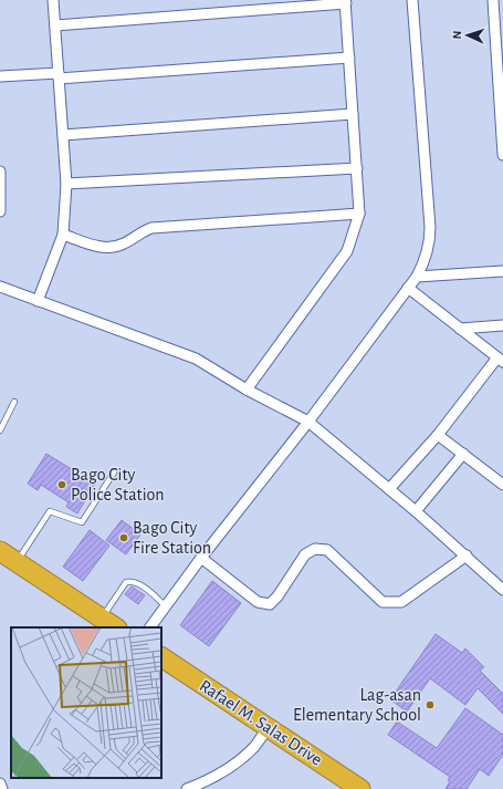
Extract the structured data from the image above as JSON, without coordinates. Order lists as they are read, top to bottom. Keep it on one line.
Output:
{"streets":{"highway":["Rafael M. Salas Drive"]},"places":["Bago City Police Station","Bago City Fire Station","Lag-asan Elementary School"],"north":"left"}
